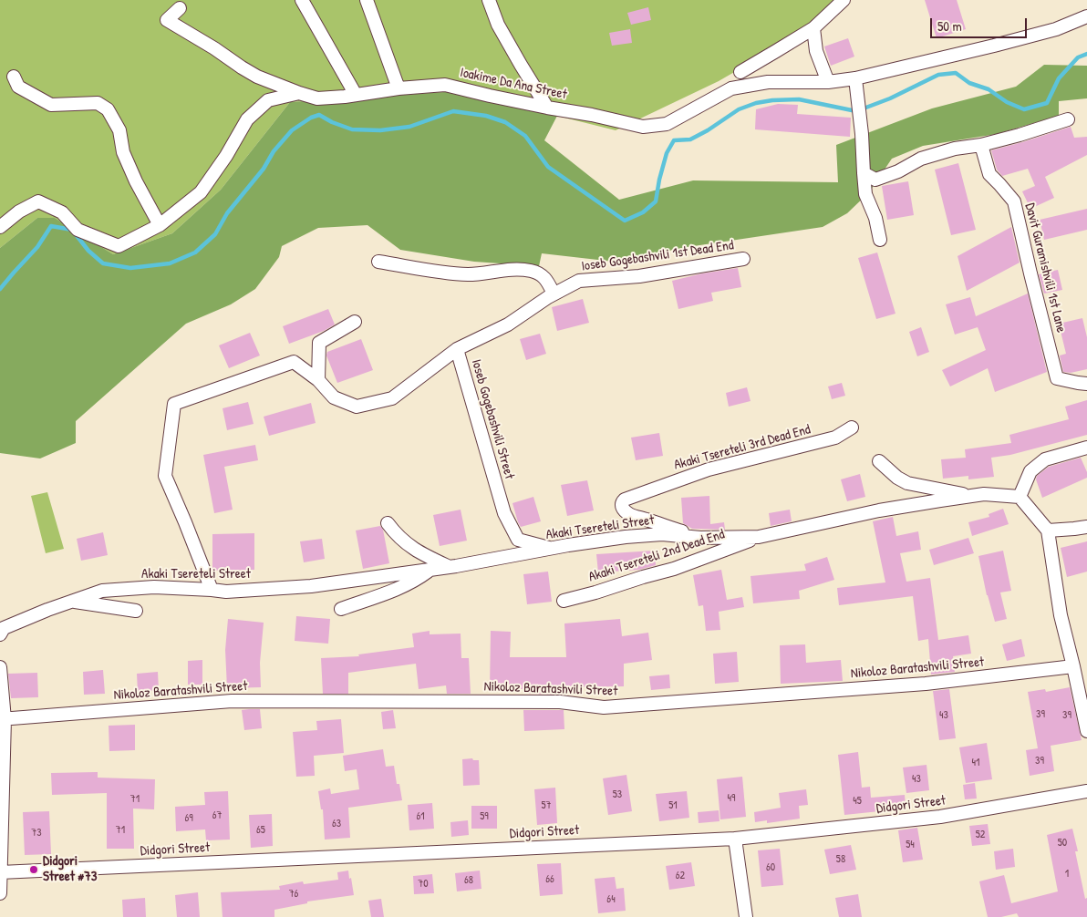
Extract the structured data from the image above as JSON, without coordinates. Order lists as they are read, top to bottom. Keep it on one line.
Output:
{"streets":{"street":["Ioakime Da Ana Street","Ioseb Gogebashvili 1st Dead End","Davit Guramishvili 1st Lane","Ioseb Gogebashvili Street","Akaki Tsereteli 3rd Dead End","Akaki Tsereteli Street","Akaki Tsereteli 2nd Dead End","Nikoloz Baratashvili Street","Didgori Street"]},"crossings":[["Ioseb Gogebashvili 1st Dead End","Ioseb Gogebashvili Street"],["Ioseb Gogebashvili Street","Akaki Tsereteli Street"],["Akaki Tsereteli 3rd Dead End","Akaki Tsereteli Street"],["Akaki Tsereteli Street","Akaki Tsereteli 2nd Dead End"]],"places":["Didgori Street #73"],"house_numbers":["39","43","39","39","41","43","53","49","71","45","57","51","67","61","59","69","63","71","65","73","52","50","54","58","60","1","62","66","68","70","76","64"],"scale_bar":"50 m"}
